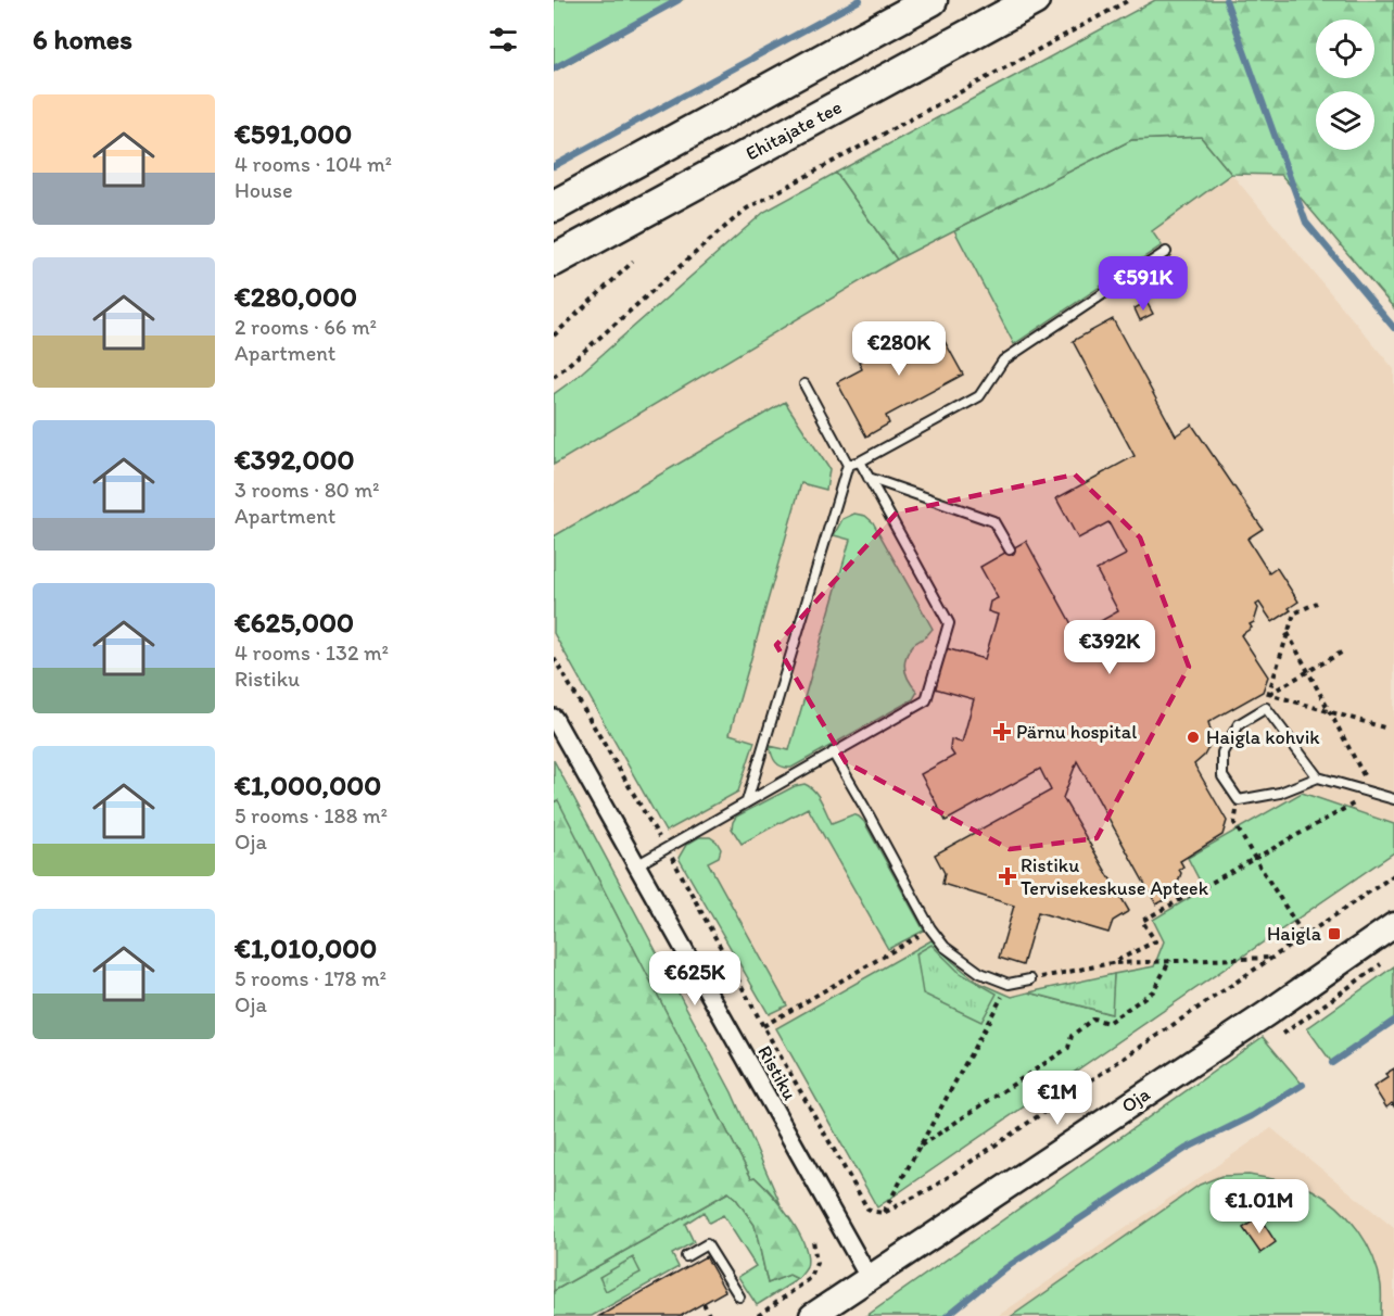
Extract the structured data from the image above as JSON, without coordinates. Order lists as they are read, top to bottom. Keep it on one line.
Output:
{"streets":{"highway":["Ehitajate tee"],"street":["Ristiku","Oja"]},"crossings":[["Ristiku","Oja"]],"places":{"health":["Pärnu hospital","Ristiku Tervisekeskuse Apteek"],"other":["Haigla kohvik"],"transit":["Haigla"]},"page":{"heading":"6 homes","list":[{"name":"€591,000","note":"4 rooms · 104 m² · House"},{"name":"€280,000","note":"2 rooms · 66 m² · Apartment"},{"name":"€392,000","note":"3 rooms · 80 m² · Apartment"},{"name":"€625,000","note":"4 rooms · 132 m² · Ristiku"},{"name":"€1,000,000","note":"5 rooms · 188 m² · Oja"},{"name":"€1,010,000","note":"5 rooms · 178 m² · Oja"}],"price":["€591K","€280K","€392K","€625K","€1M","€1.01M"]}}
